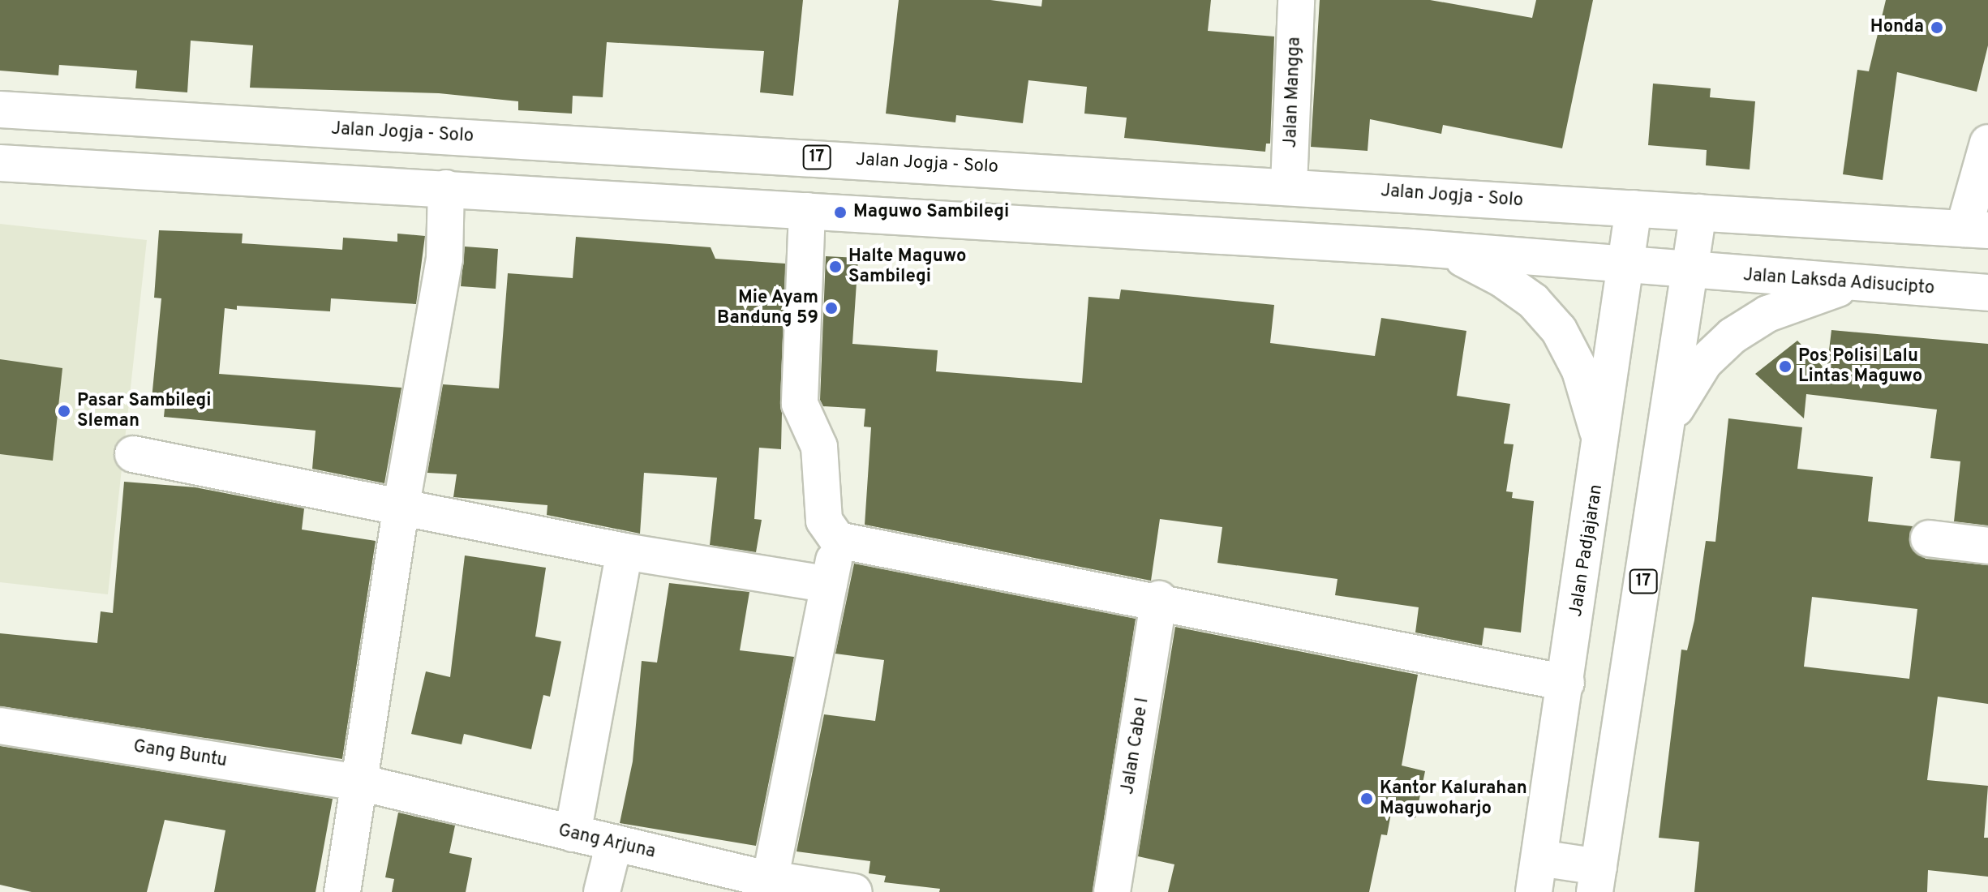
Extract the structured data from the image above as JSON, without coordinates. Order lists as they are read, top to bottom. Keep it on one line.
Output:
{"streets":{"main road":["Jalan Mangga","Jalan Jogja - Solo","17","Jalan Laksda Adisucipto","Jalan Padjajaran","Jalan Cabe I","Gang Buntu","Gang Arjuna"]},"crossings":[["Jalan Mangga","Jalan Jogja - Solo"],["Jalan Jogja - Solo","17"],["Jalan Jogja - Solo","Jalan Padjajaran"],["17","Jalan Laksda Adisucipto"],["Gang Buntu","Gang Arjuna"]],"places":["Honda","Maguwo Sambilegi","Halte Maguwo Sambilegi","Mie Ayam Bandung 59","Pos Polisi Lalu Lintas Maguwo","Pasar Sambilegi Sleman","Kantor Kalurahan Maguwoharjo"]}
